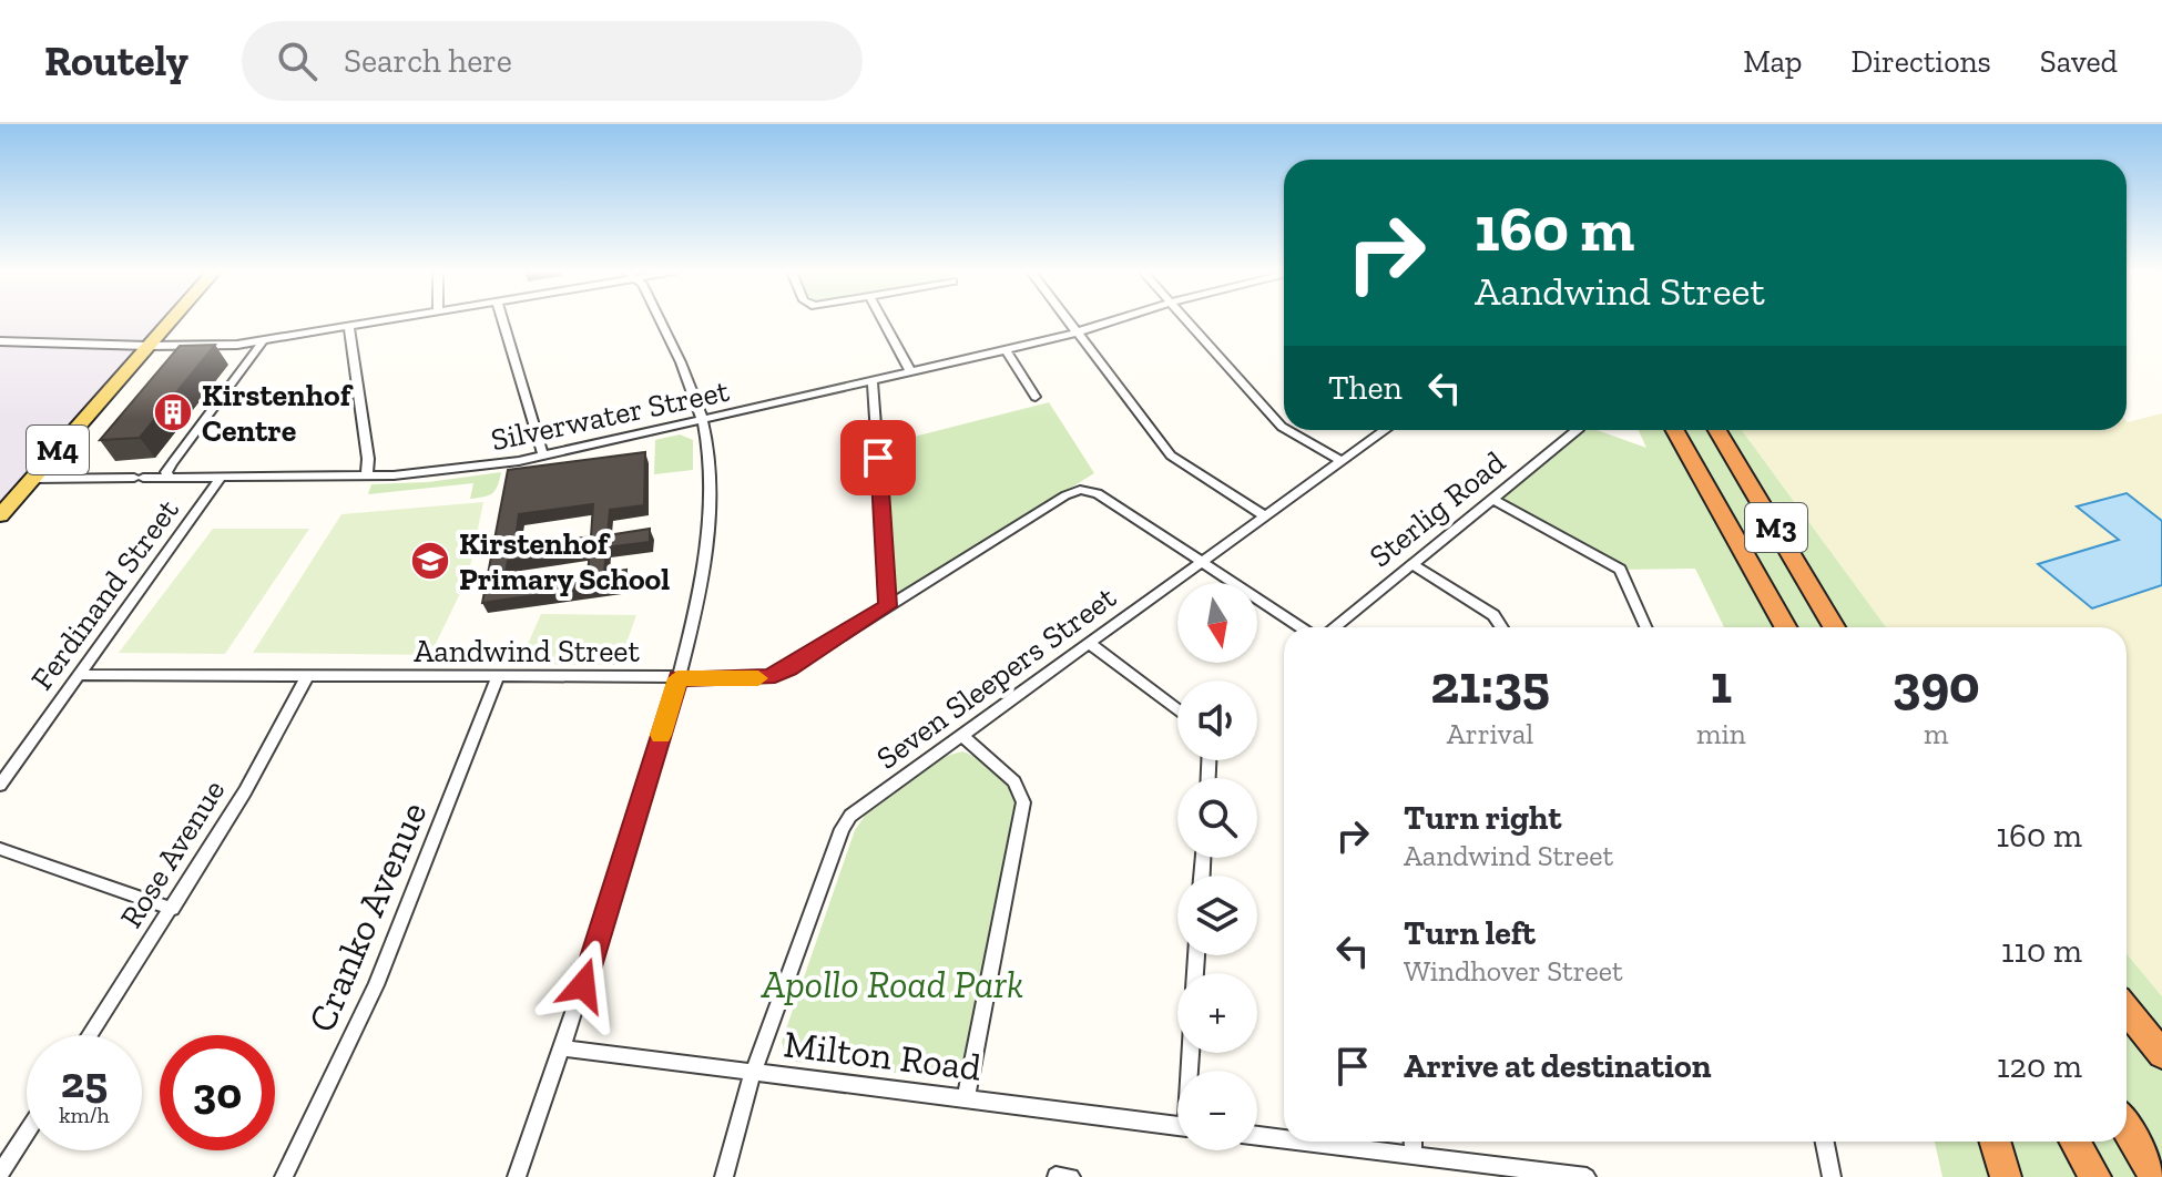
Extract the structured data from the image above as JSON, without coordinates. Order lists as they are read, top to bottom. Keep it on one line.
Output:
{"streets":{"highway":["M3"],"main road":["M4"],"street":["Silverwater Street","Sterlig Road","Ferdinand Street","Aandwind Street","Seven Sleepers Street","Rose Avenue","Cranko Avenue","Milton Road"]},"crossings":[["Silverwater Street","M4"],["Silverwater Street","Ferdinand Street"],["Ferdinand Street","Aandwind Street"],["Aandwind Street","Seven Sleepers Street"],["Aandwind Street","Rose Avenue"],["Aandwind Street","Cranko Avenue"],["Seven Sleepers Street","Milton Road"]],"parks":["Apollo Road Park"],"places":{"building":["Kirstenhof Centre"],"school or university":["Kirstenhof Primary School"]},"north":"bottom","page":{"header":"Routely","search":"Search here","nav":["Map","Directions","Saved"],"turn":["160 m","Aandwind Street"],"then":"Then","map_buttons":["+","−"],"eta":["21:35","Arrival","1","min","390","m"],"list":[{"name":"Turn right","note":"Aandwind Street","value":"160 m"},{"name":"Turn left","note":"Windhover Street","value":"110 m"},{"name":"Arrive at destination","value":"120 m"}],"speed":"25 km/h","limit":"30"}}
